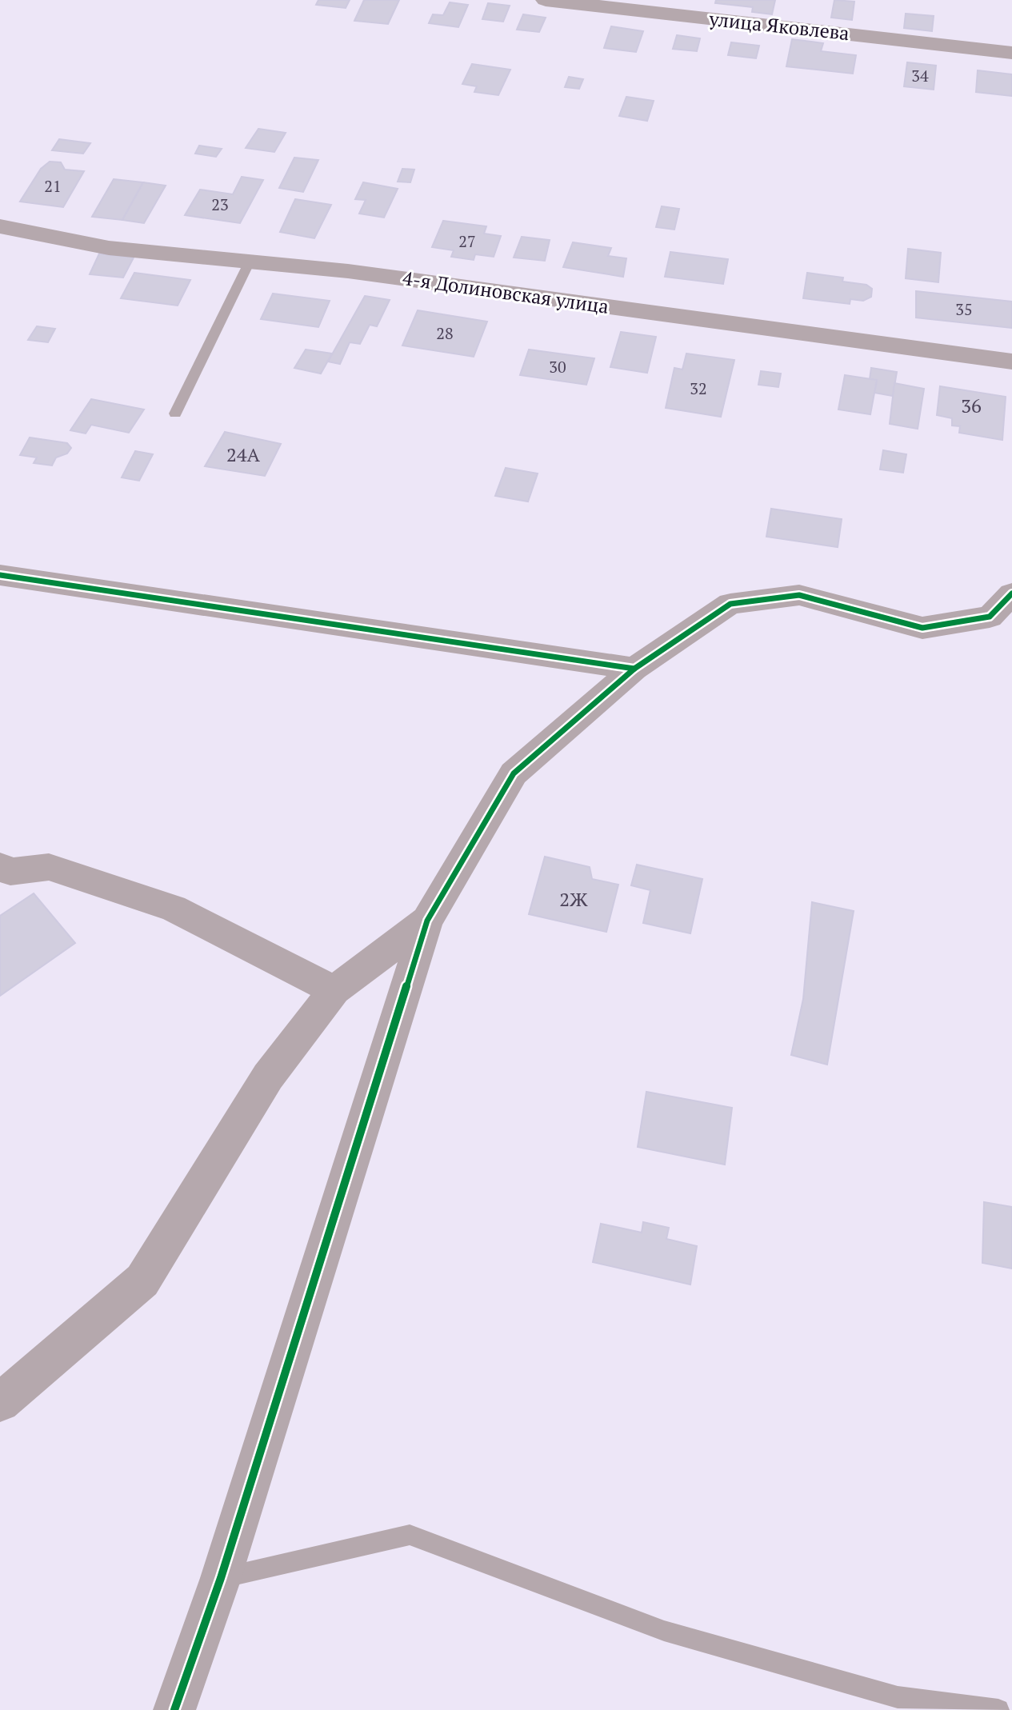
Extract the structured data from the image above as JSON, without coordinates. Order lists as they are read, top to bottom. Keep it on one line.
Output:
{"streets":{"street":["улица Яковлева","4-я Долиновская улица"]},"house_numbers":["34","21","23","27","35","28","30","32","36","24А","2Ж"]}
